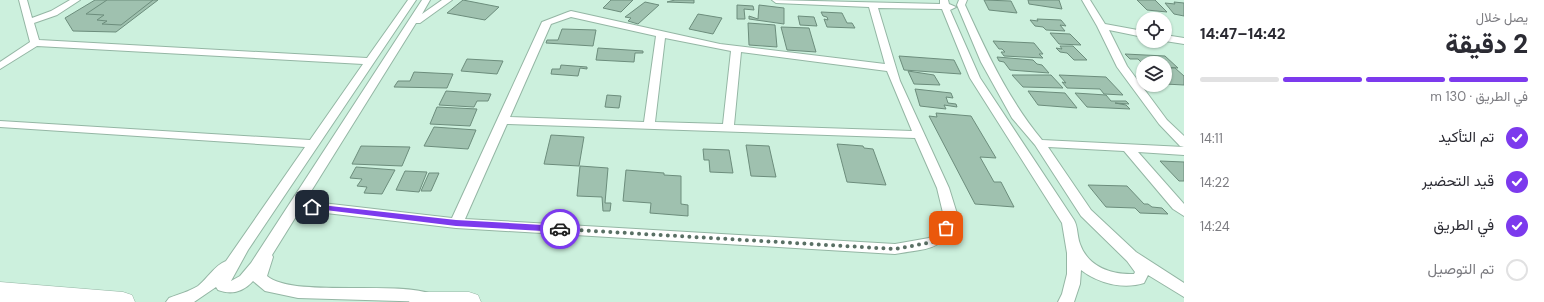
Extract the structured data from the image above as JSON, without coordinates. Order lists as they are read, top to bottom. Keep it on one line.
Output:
{"page":{"heading":["2 دقيقة","يصل خلال","14:42–14:47"],"bar":"في الطريق · 130 m","list":[["تم التأكيد","14:11"],["قيد التحضير","14:22"],["في الطريق","14:24"],"تم التوصيل"]}}
